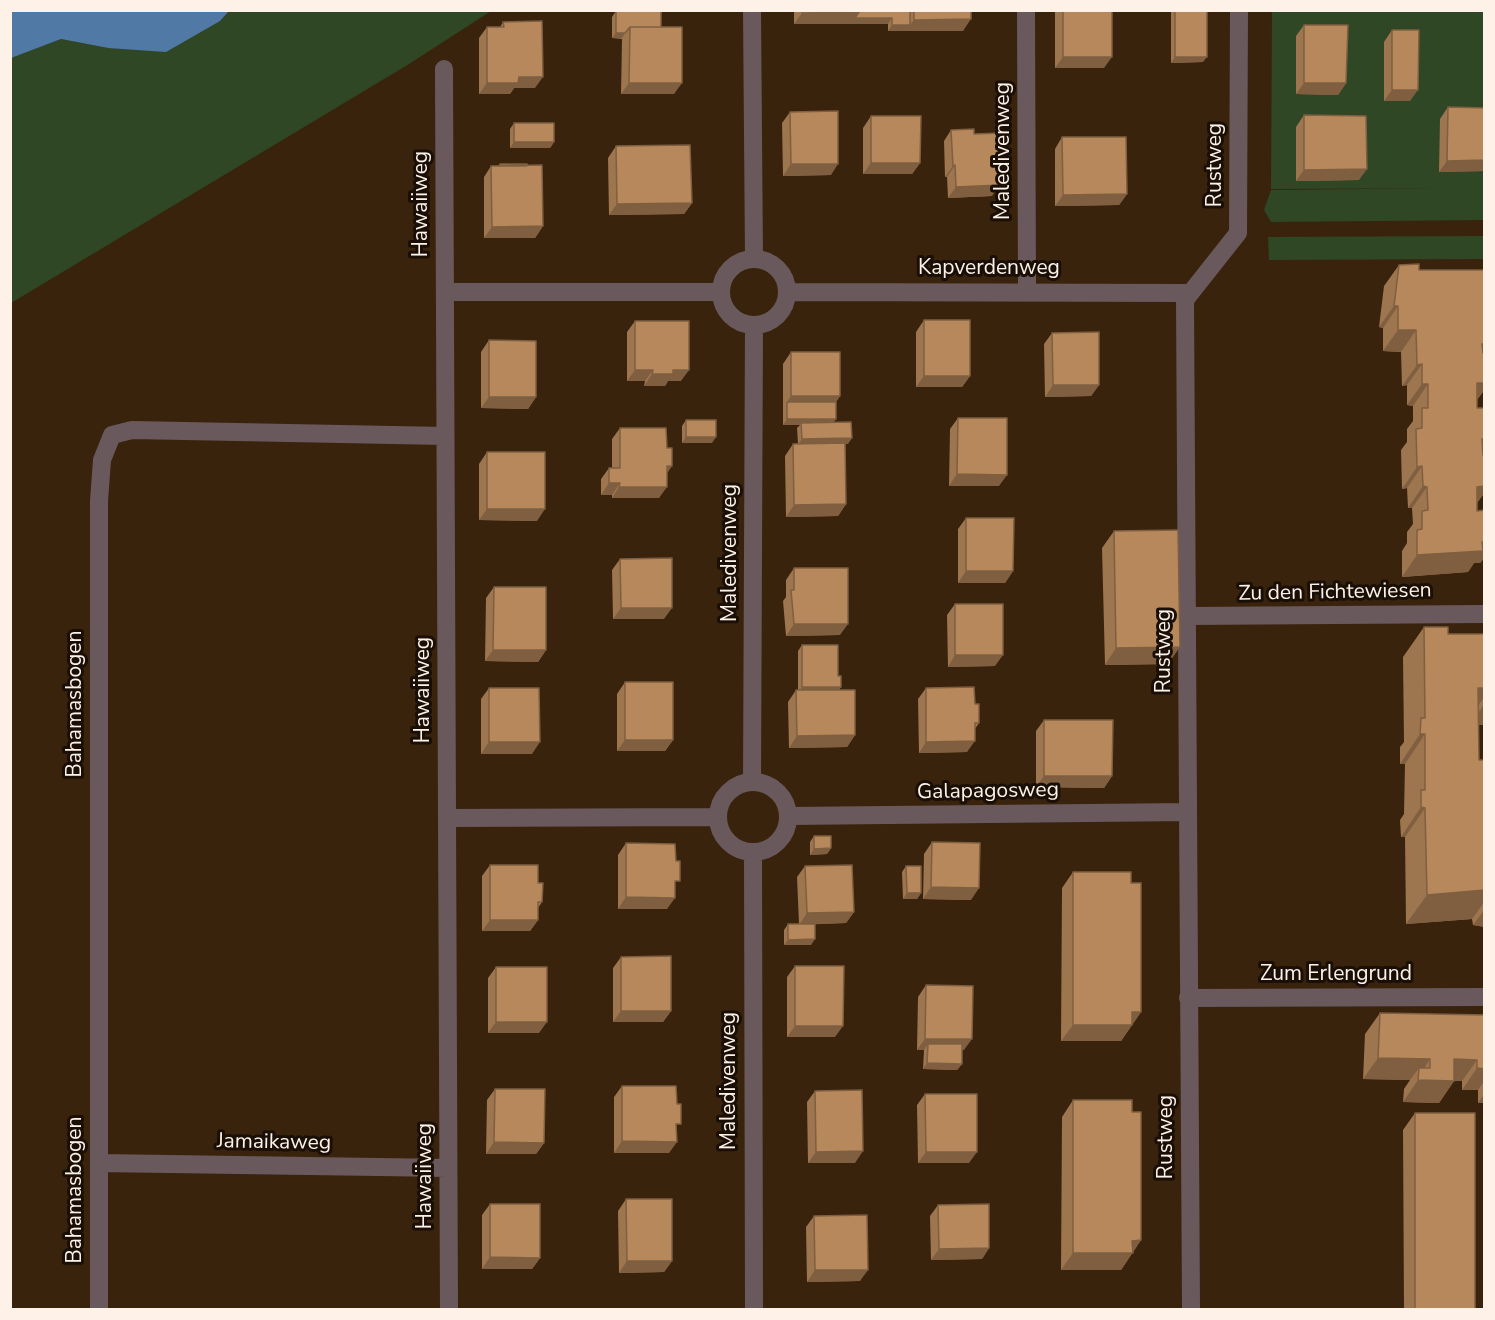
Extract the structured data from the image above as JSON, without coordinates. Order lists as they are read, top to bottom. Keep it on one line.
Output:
{"streets":{"street":["Maledivenweg","Rustweg","Hawaiiweg","Kapverdenweg","Zu den Fichtewiesen","Bahamasbogen","Galapagosweg","Zum Erlengrund","Jamaikaweg"]},"crossings":[["Maledivenweg","Kapverdenweg"],["Maledivenweg","Galapagosweg"],["Rustweg","Kapverdenweg"],["Rustweg","Zu den Fichtewiesen"],["Rustweg","Galapagosweg"],["Rustweg","Zum Erlengrund"],["Hawaiiweg","Bahamasbogen"],["Hawaiiweg","Jamaikaweg"],["Bahamasbogen","Jamaikaweg"]]}
